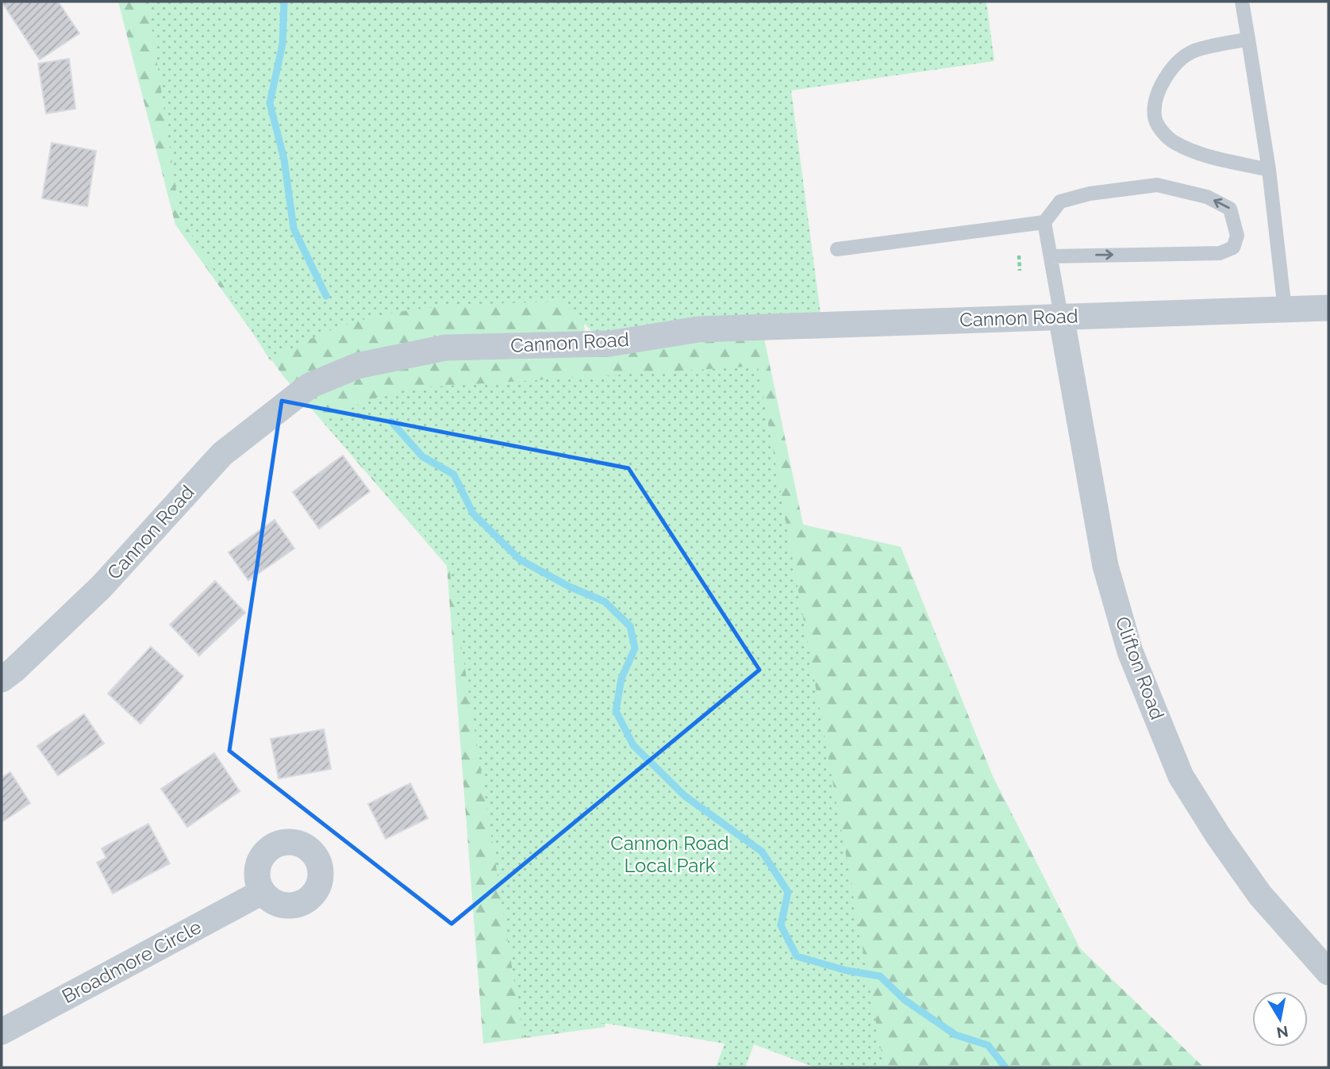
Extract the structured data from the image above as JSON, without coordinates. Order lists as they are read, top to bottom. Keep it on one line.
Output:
{"streets":{"street":["Cannon Road","Clifton Road","Broadmore Circle"]},"crossings":[["Cannon Road","Clifton Road"]],"parks":["Cannon Road Local Park"],"north":"bottom"}
